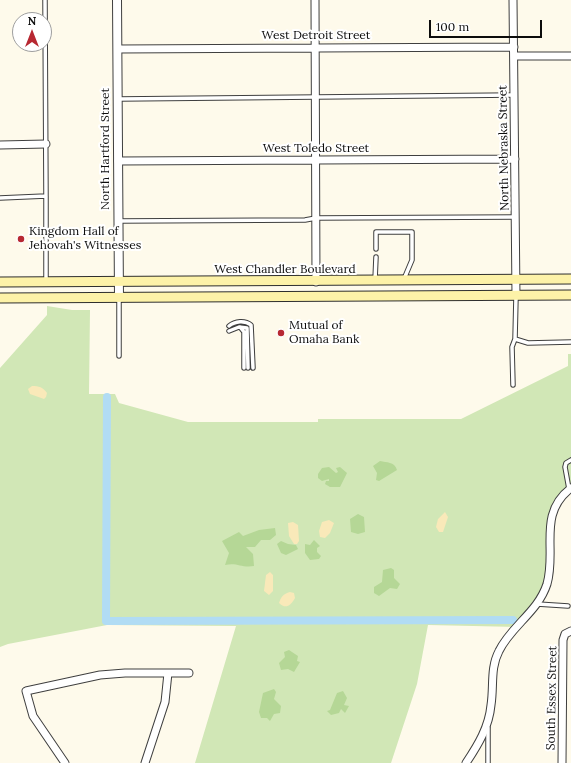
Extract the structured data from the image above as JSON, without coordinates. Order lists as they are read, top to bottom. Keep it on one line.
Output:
{"streets":{"main road":["West Chandler Boulevard"],"street":["West Detroit Street","North Nebraska Street","North Hartford Street","West Toledo Street","South Essex Street"]},"crossings":[["West Detroit Street","North Nebraska Street"],["West Detroit Street","North Hartford Street"],["North Nebraska Street","West Toledo Street"],["North Nebraska Street","West Chandler Boulevard"],["North Hartford Street","West Toledo Street"],["North Hartford Street","West Chandler Boulevard"]],"places":["Kingdom Hall of Jehovah's Witnesses","Mutual of Omaha Bank"],"scale_bar":"100 m","north":"top"}
